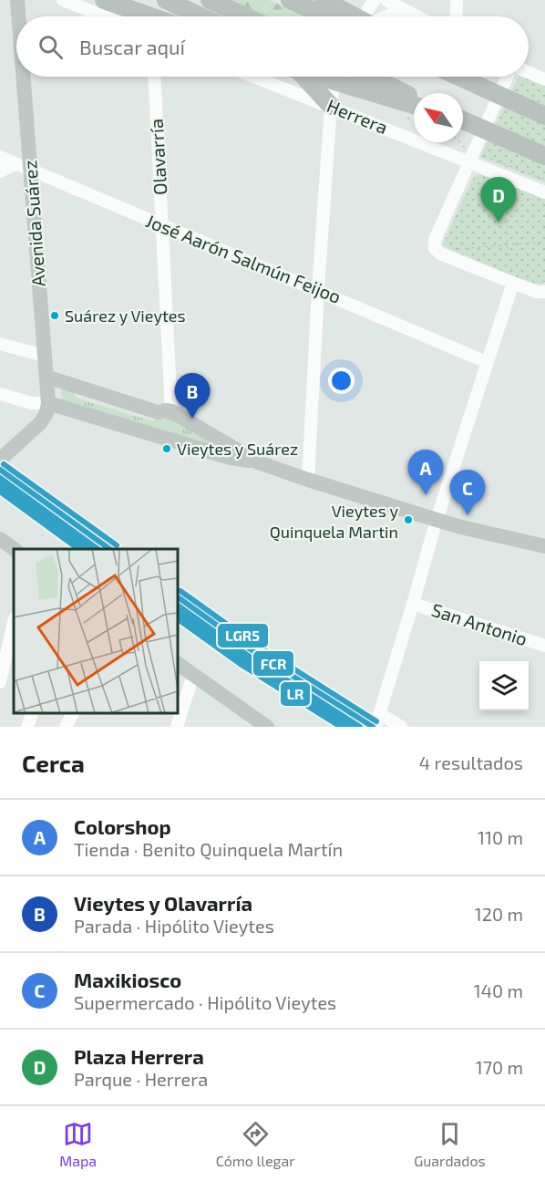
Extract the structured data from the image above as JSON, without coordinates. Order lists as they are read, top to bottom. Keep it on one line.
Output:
{"streets":{"main road":["Avenida Suárez"],"street":["Herrera","Olavarría","José Aarón Salmún Feijoo","San Antonio"]},"crossings":[["Olavarría","José Aarón Salmún Feijoo"],["Avenida Suárez","José Aarón Salmún Feijoo"]],"places":["Suárez y Vieytes","Vieytes y Suárez","Vieytes y Quinquela Martin"],"lines":["transit line LGR5","transit line FCR","transit line LR"],"north":"top left","page":{"search":"Buscar aquí","pins":["D","B","A","C"],"heading":["Cerca","4 resultados"],"list":[{"mark":"A","name":"Colorshop","note":"Tienda · Benito Quinquela Martín","value":"110 m"},{"mark":"B","name":"Vieytes y Olavarría","note":"Parada · Hipólito Vieytes","value":"120 m"},{"mark":"C","name":"Maxikiosco","note":"Supermercado · Hipólito Vieytes","value":"140 m"},{"mark":"D","name":"Plaza Herrera","note":"Parque · Herrera","value":"170 m"}],"nav":["Mapa","Cómo llegar","Guardados"]}}
